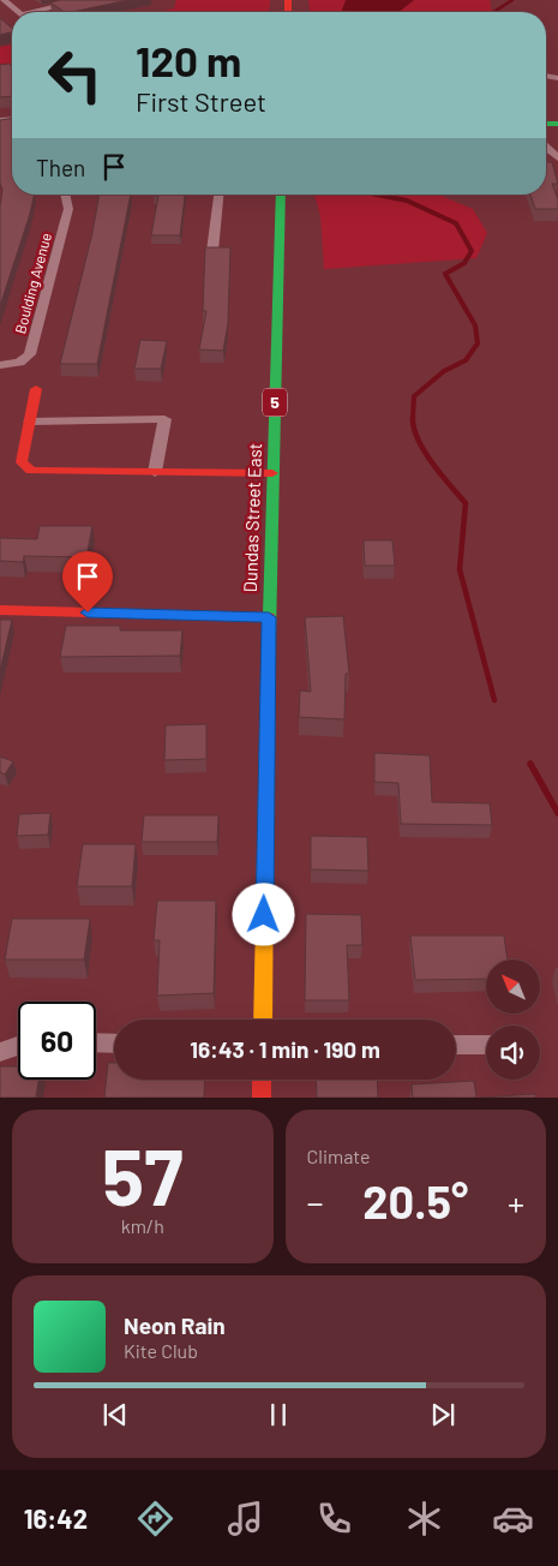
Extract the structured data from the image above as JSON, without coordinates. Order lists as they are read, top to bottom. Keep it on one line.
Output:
{"streets":{"main road":["5","Dundas Street East"],"street":["Boulding Avenue"]},"north":"top left","page":{"turn":["120 m","First Street"],"then":"Then","limit":"60","trip":"16:43 · 1 min · 190 m","tile":[["57","km/h"],"Climate"],"heat":["−","20.5°","+"],"song":["Neon Rain","Kite Club"],"tabs":"16:42"}}
